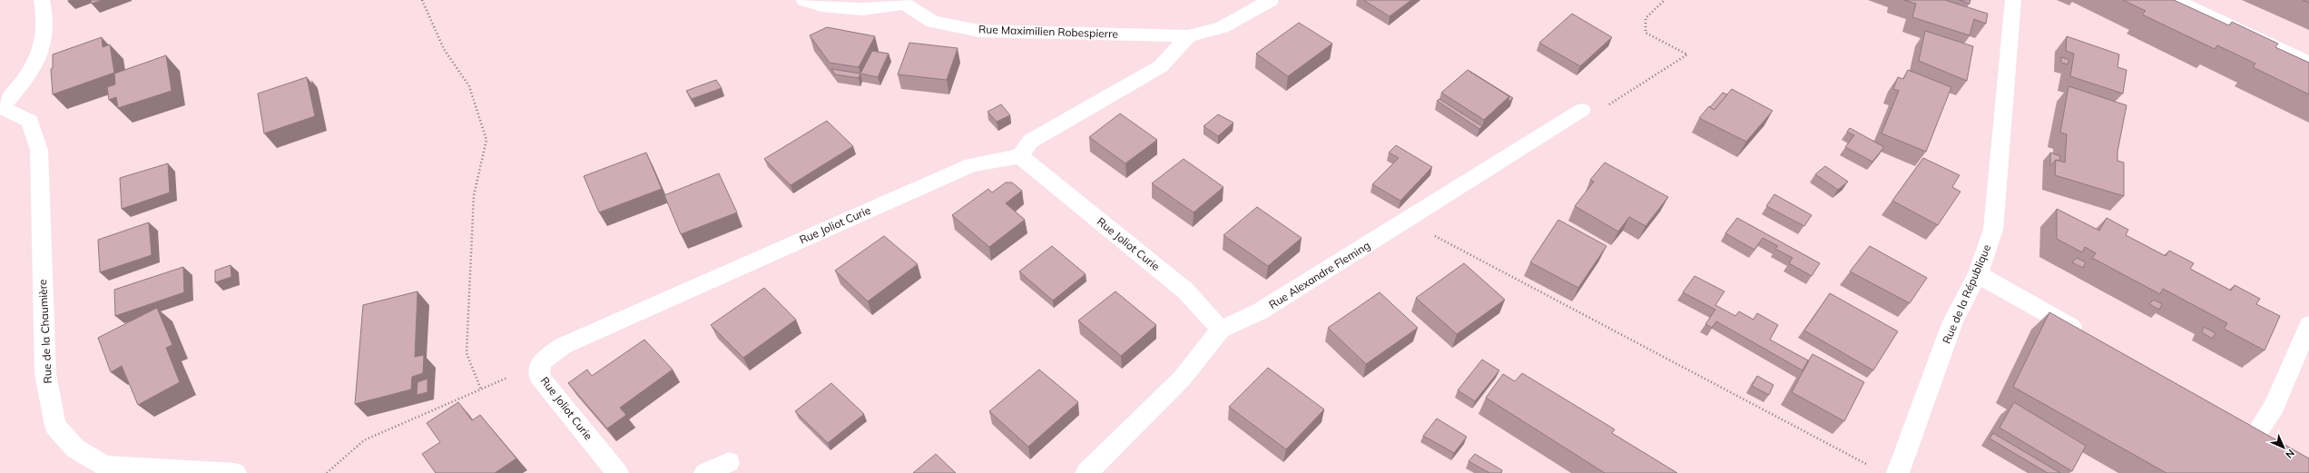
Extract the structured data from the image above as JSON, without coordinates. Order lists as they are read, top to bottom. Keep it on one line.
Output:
{"streets":{"street":["Rue Maximilien Robespierre","Rue Joliot Curie","Rue Alexandre Fleming","Rue de la République","Rue de la Chaumière"]},"crossings":[["Rue Joliot Curie","Rue Alexandre Fleming"]],"north":"bottom right"}
